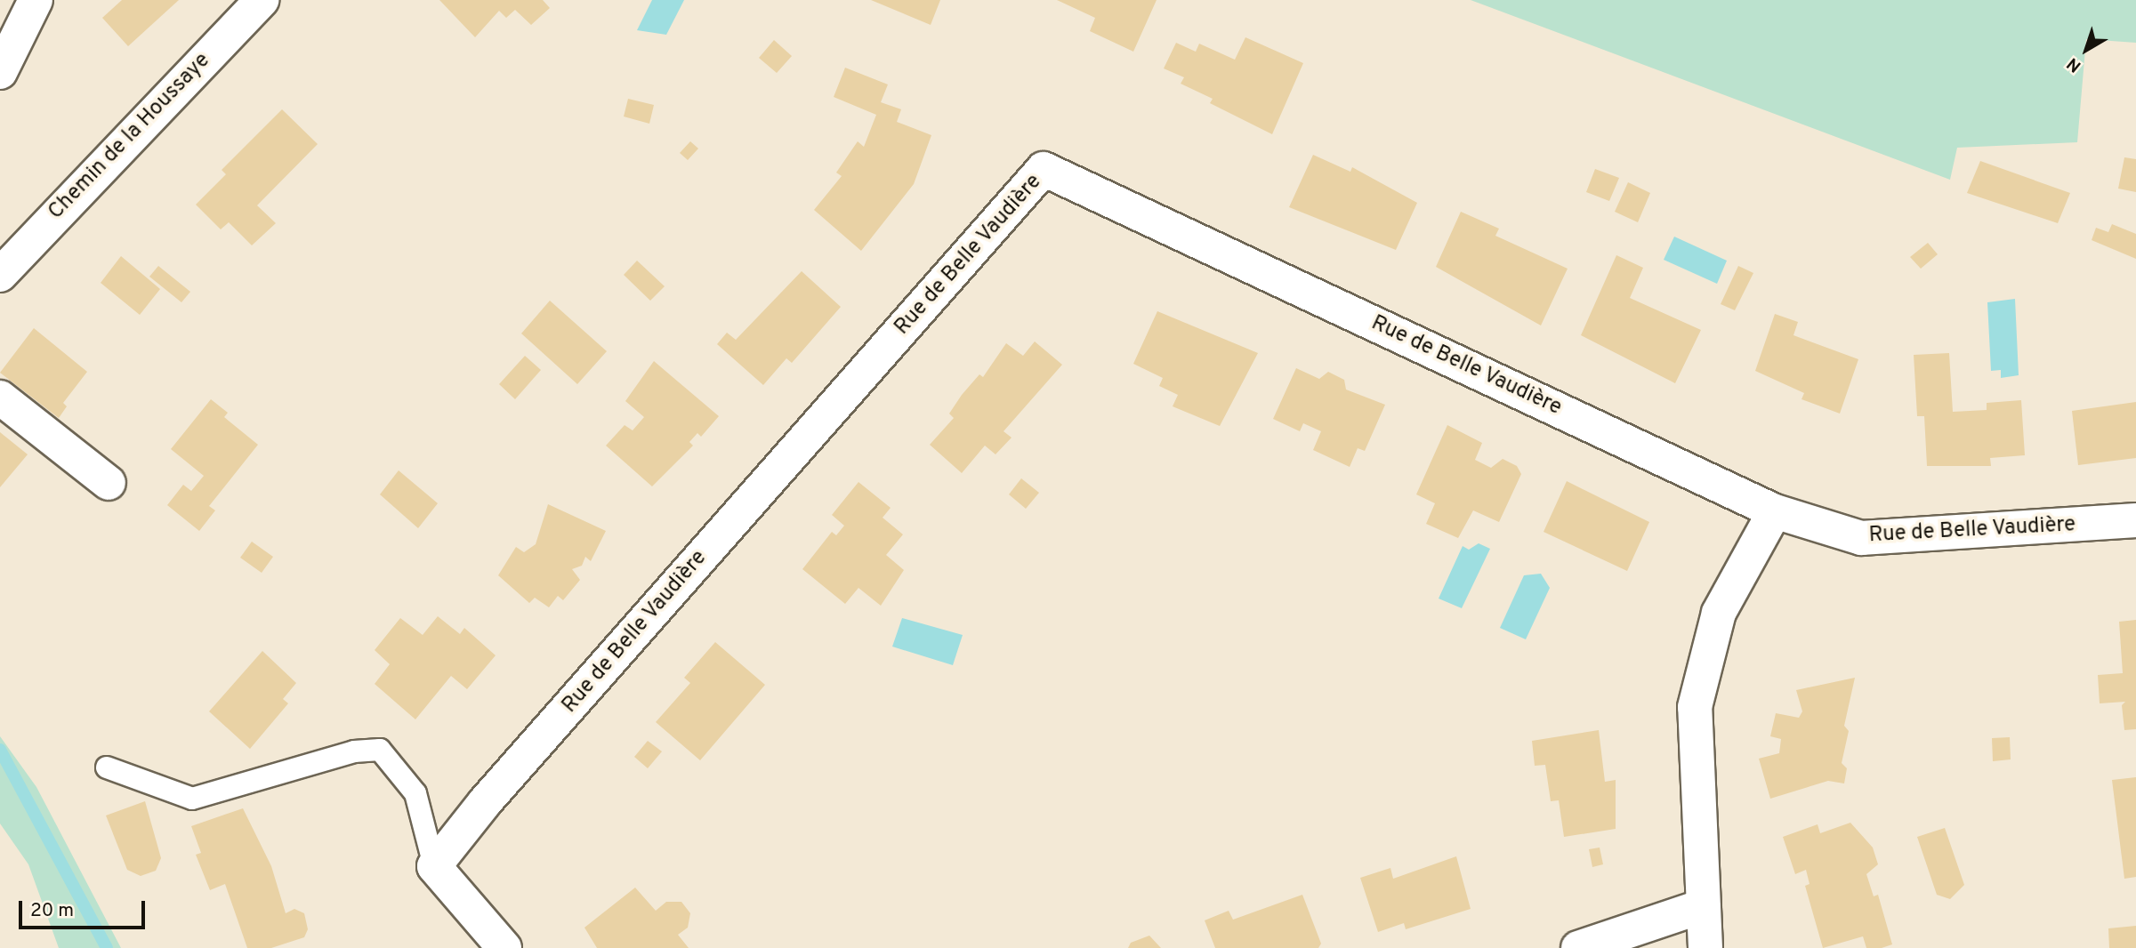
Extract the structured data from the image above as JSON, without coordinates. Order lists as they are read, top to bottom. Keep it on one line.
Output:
{"streets":{"street":["Chemin de la Houssaye","Rue de Belle Vaudière"]},"scale_bar":"20 m","north":"bottom left"}
